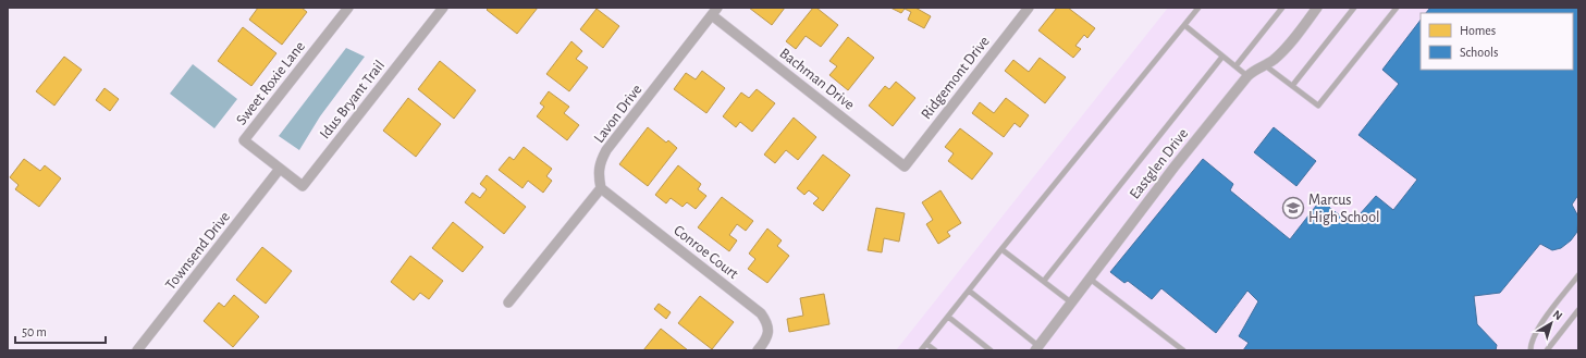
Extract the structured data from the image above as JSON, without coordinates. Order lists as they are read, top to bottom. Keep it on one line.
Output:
{"streets":{"street":["Ridgemont Drive","Bachman Drive","Sweet Roxie Lane","Idus Bryant Trail","Lavon Drive","Eastglen Drive","Townsend Drive","Conroe Court"]},"crossings":[["Ridgemont Drive","Bachman Drive"],["Bachman Drive","Lavon Drive"],["Sweet Roxie Lane","Idus Bryant Trail"],["Sweet Roxie Lane","Townsend Drive"],["Idus Bryant Trail","Townsend Drive"],["Lavon Drive","Conroe Court"]],"places":{"school or university":["Marcus High School"]},"legend":["Homes","Schools"],"scale_bar":"50 m","north":"top right"}
